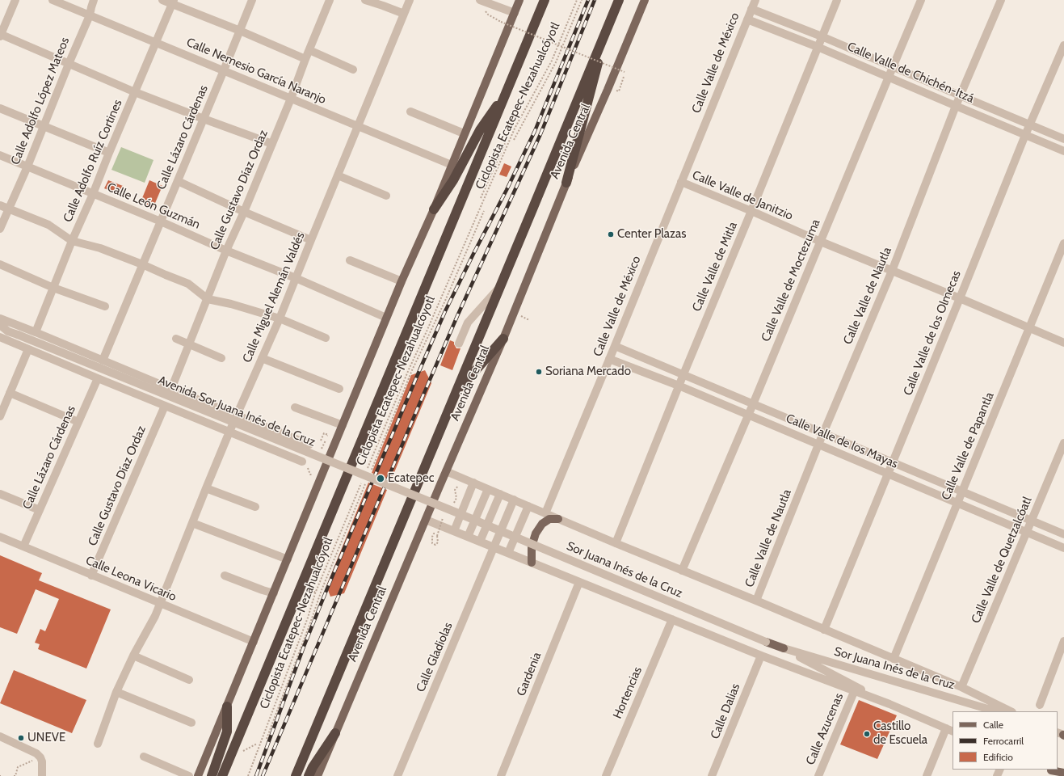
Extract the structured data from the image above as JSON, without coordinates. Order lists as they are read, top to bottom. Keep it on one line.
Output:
{"streets":{"highway":["Avenida Central"],"main road":["Sor Juana Inés de la Cruz"],"street":["Calle Valle de México","Calle Nemesio García Naranjo","Calle Valle de Chichén-Itzá","Calle Adolfo López Mateos","Calle Lázaro Cárdenas","Calle Adolfo Ruíz Cortines","Calle Gustavo Díaz Ordaz","Calle Valle de Janitzio","Calle León Guzmán","Calle Valle de Mitla","Calle Valle de Moctezuma","Calle Valle de Nautla","Calle Miguel Alemán Valdés","Calle Valle de los Olmecas","Avenida Sor Juana Inés de la Cruz","Calle Valle de los Mayas","Calle Valle de Papantla","Calle Valle de Quetzalcóatl","Calle Leona Vicario","Calle Gladiolas","Gardenia","Hortencias","Calle Dalias","Calle Azucenas"],"path":["Ciclopista Ecatepec-Nezahualcóyotl"]},"crossings":[["Calle Valle de México","Calle Valle de Chichén-Itzá"],["Calle Valle de México","Calle Valle de Janitzio"],["Calle Valle de México","Calle Valle de los Mayas"],["Calle Nemesio García Naranjo","Calle Adolfo López Mateos"],["Calle Nemesio García Naranjo","Calle Lázaro Cárdenas"],["Calle Nemesio García Naranjo","Calle Adolfo Ruíz Cortines"],["Calle Nemesio García Naranjo","Calle Gustavo Díaz Ordaz"],["Calle Nemesio García Naranjo","Calle Miguel Alemán Valdés"],["Calle Valle de Chichén-Itzá","Calle Valle de Mitla"],["Calle Valle de Chichén-Itzá","Calle Valle de Moctezuma"],["Calle Valle de Chichén-Itzá","Calle Valle de Nautla"],["Calle Valle de Chichén-Itzá","Calle Valle de los Olmecas"],["Calle Adolfo López Mateos","Calle León Guzmán"],["Calle Lázaro Cárdenas","Calle León Guzmán"],["Calle Lázaro Cárdenas","Avenida Sor Juana Inés de la Cruz"],["Calle Lázaro Cárdenas","Calle Leona Vicario"],["Calle Adolfo Ruíz Cortines","Calle León Guzmán"],["Calle Adolfo Ruíz Cortines","Avenida Sor Juana Inés de la Cruz"],["Calle Gustavo Díaz Ordaz","Calle León Guzmán"],["Calle Gustavo Díaz Ordaz","Avenida Sor Juana Inés de la Cruz"],["Calle Gustavo Díaz Ordaz","Calle Leona Vicario"],["Calle Valle de Janitzio","Calle Valle de Mitla"],["Calle Valle de Janitzio","Calle Valle de Moctezuma"],["Calle Valle de Janitzio","Calle Valle de Nautla"],["Calle Valle de Janitzio","Calle Valle de los Olmecas"],["Calle Valle de Janitzio","Calle Valle de Papantla"],["Calle León Guzmán","Calle Miguel Alemán Valdés"],["Calle Valle de Mitla","Calle Valle de los Mayas"],["Calle Valle de Moctezuma","Calle Valle de los Mayas"],["Calle Valle de Nautla","Calle Valle de los Mayas"],["Calle Miguel Alemán Valdés","Avenida Sor Juana Inés de la Cruz"],["Calle Miguel Alemán Valdés","Calle Leona Vicario"],["Calle Valle de los Olmecas","Calle Valle de los Mayas"],["Avenida Sor Juana Inés de la Cruz","Sor Juana Inés de la Cruz"],["Calle Valle de los Mayas","Calle Valle de Papantla"],["Calle Valle de los Mayas","Calle Valle de Quetzalcóatl"]],"places":["Center Plazas","Soriana Mercado","Ecatepec","Castillo de Escuela","UNEVE"],"legend":["Calle","Ferrocarril","Edificio"]}
